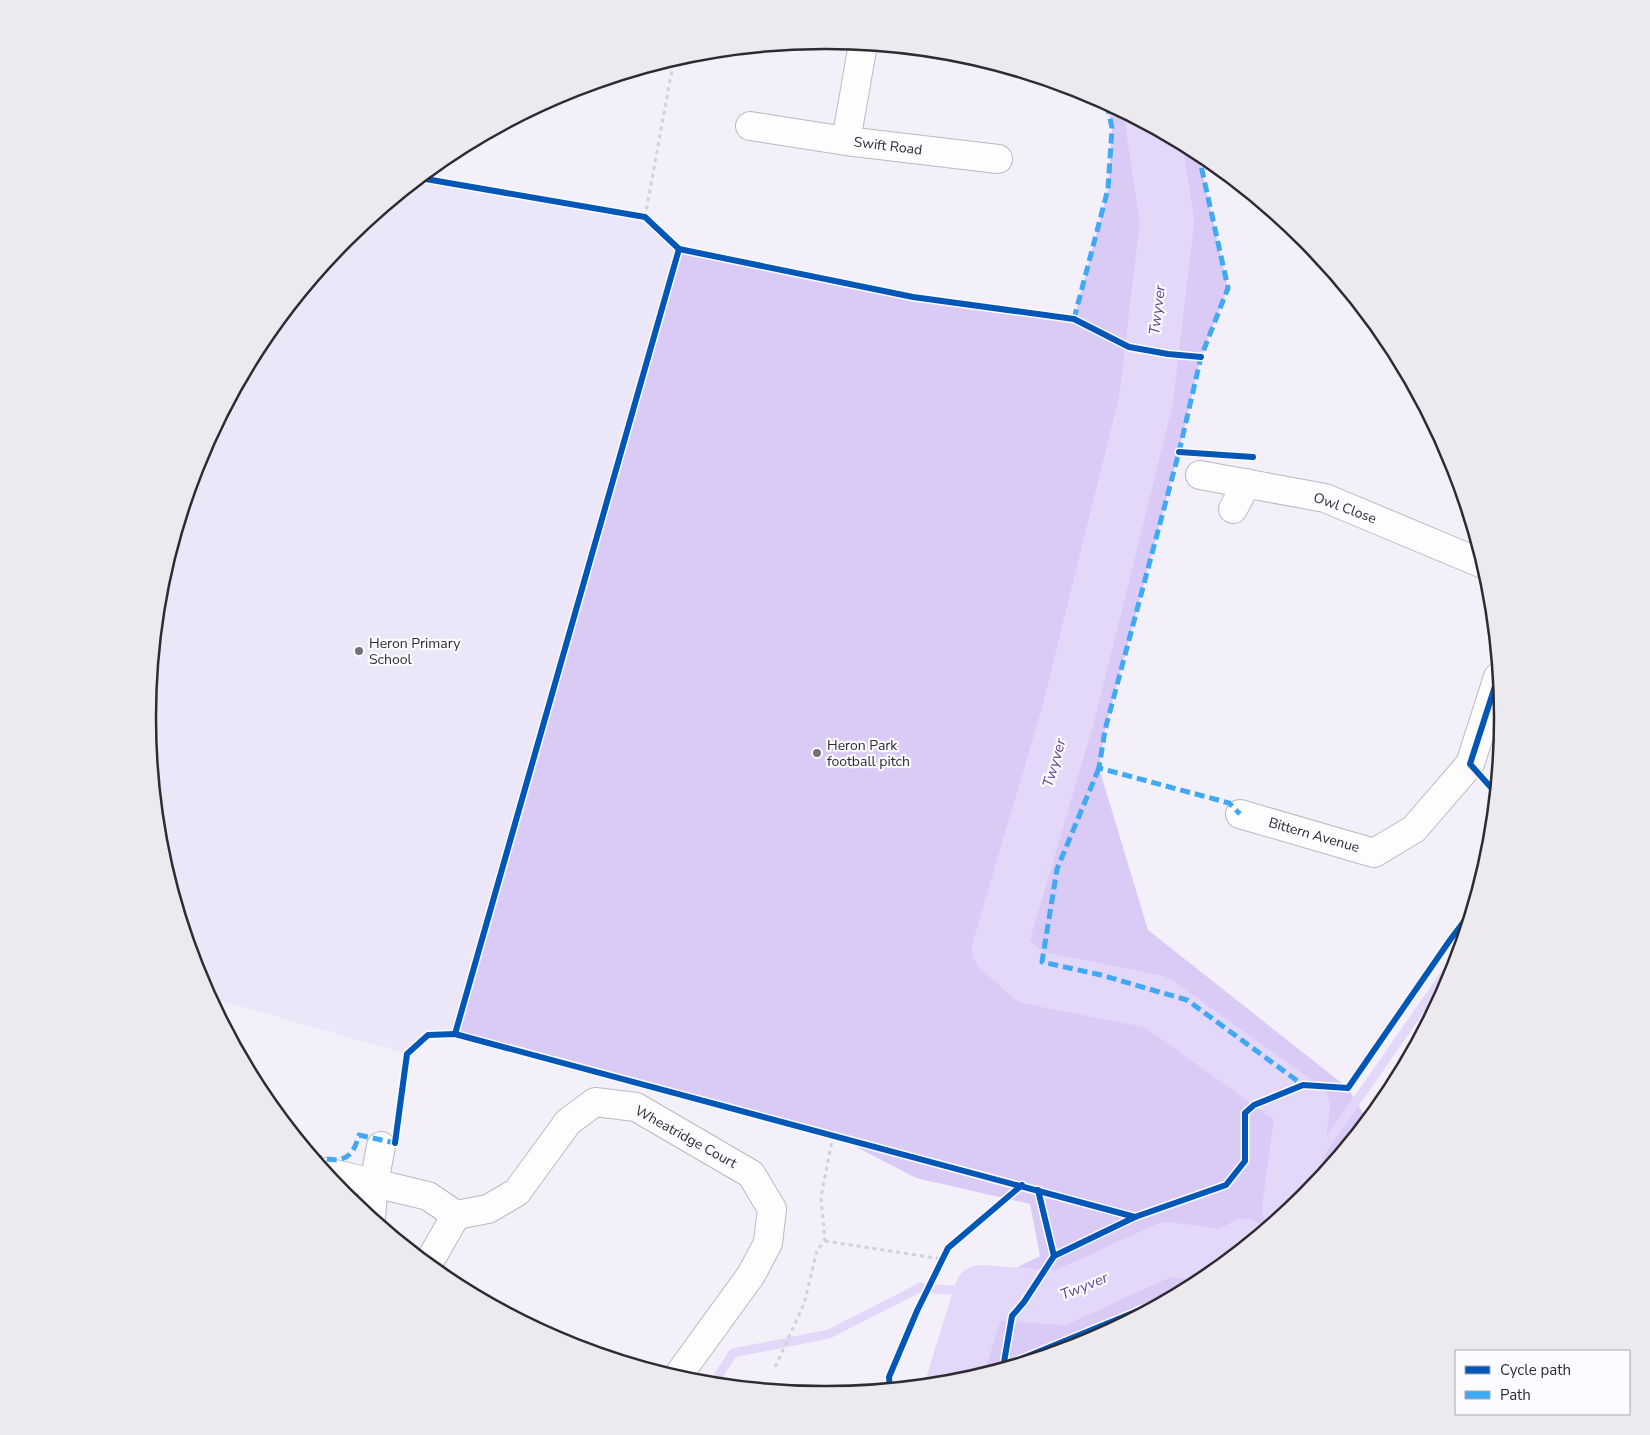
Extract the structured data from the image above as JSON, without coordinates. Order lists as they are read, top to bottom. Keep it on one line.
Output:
{"streets":{"street":["Swift Road","Owl Close","Bittern Avenue","Wheatridge Court"]},"water":["Twyver"],"places":["Heron Primary School","Heron Park football pitch"],"legend":["Cycle path","Path"]}
